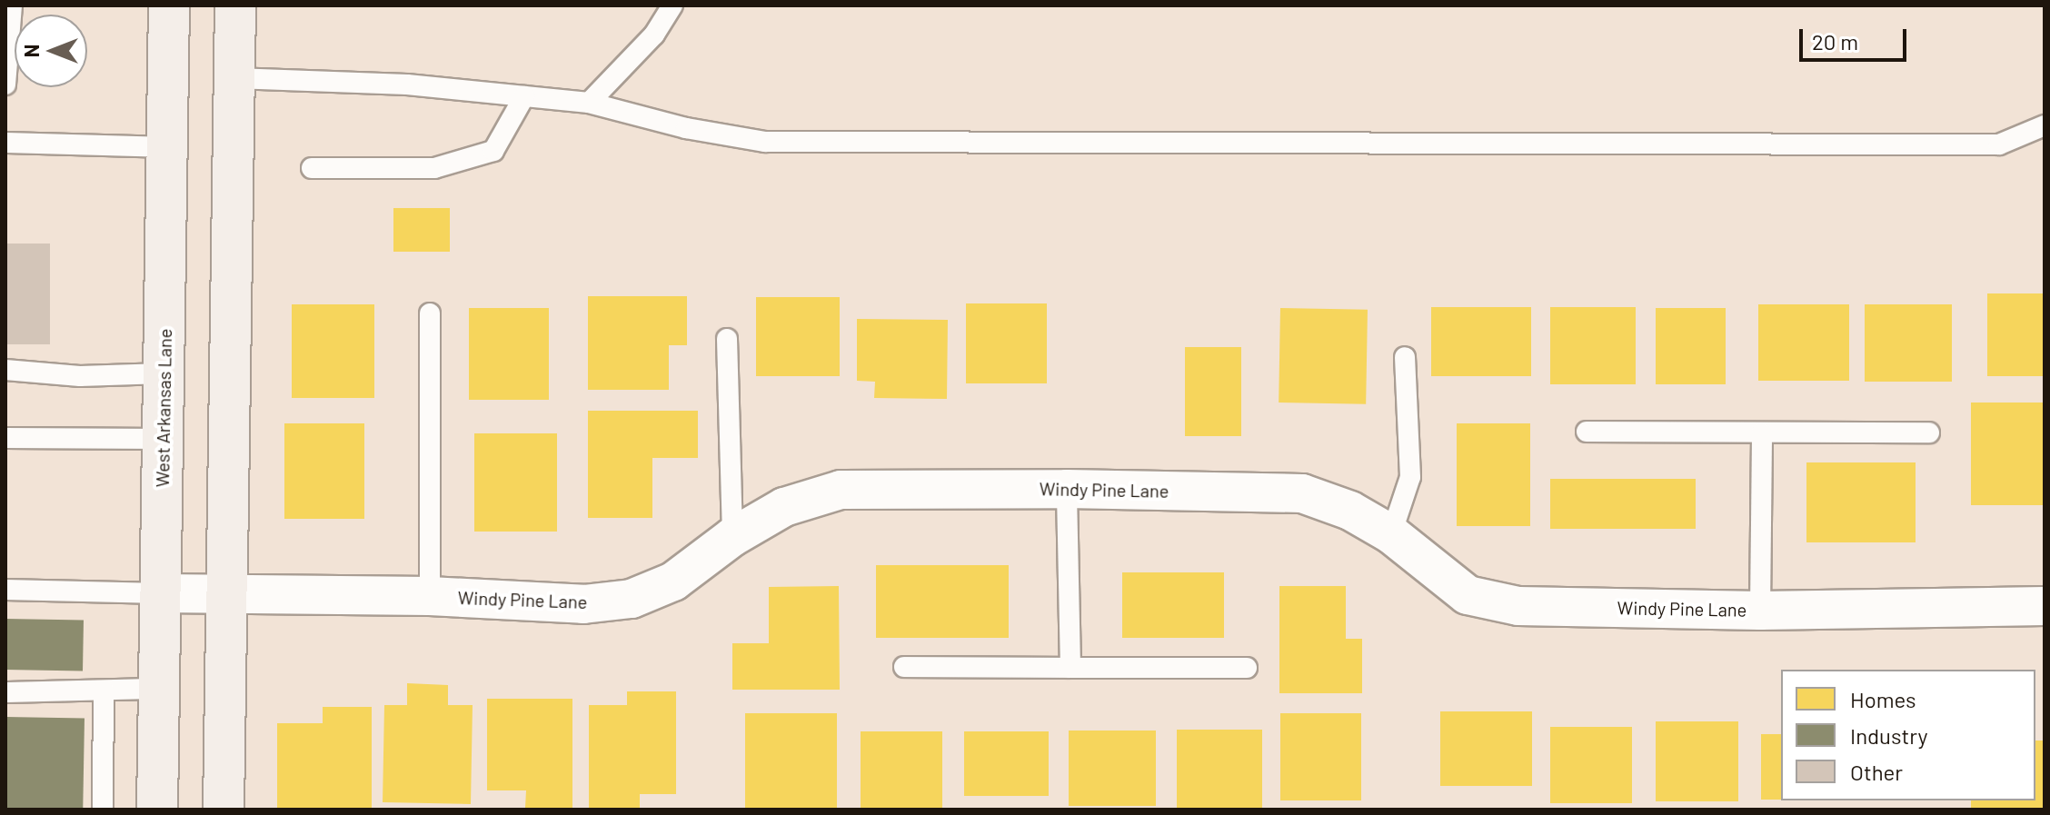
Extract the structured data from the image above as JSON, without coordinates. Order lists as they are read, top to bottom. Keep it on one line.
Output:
{"streets":{"main road":["West Arkansas Lane"],"street":["Windy Pine Lane"]},"crossings":[["West Arkansas Lane","Windy Pine Lane"]],"legend":["Homes","Industry","Other"],"scale_bar":"20 m","north":"left"}
